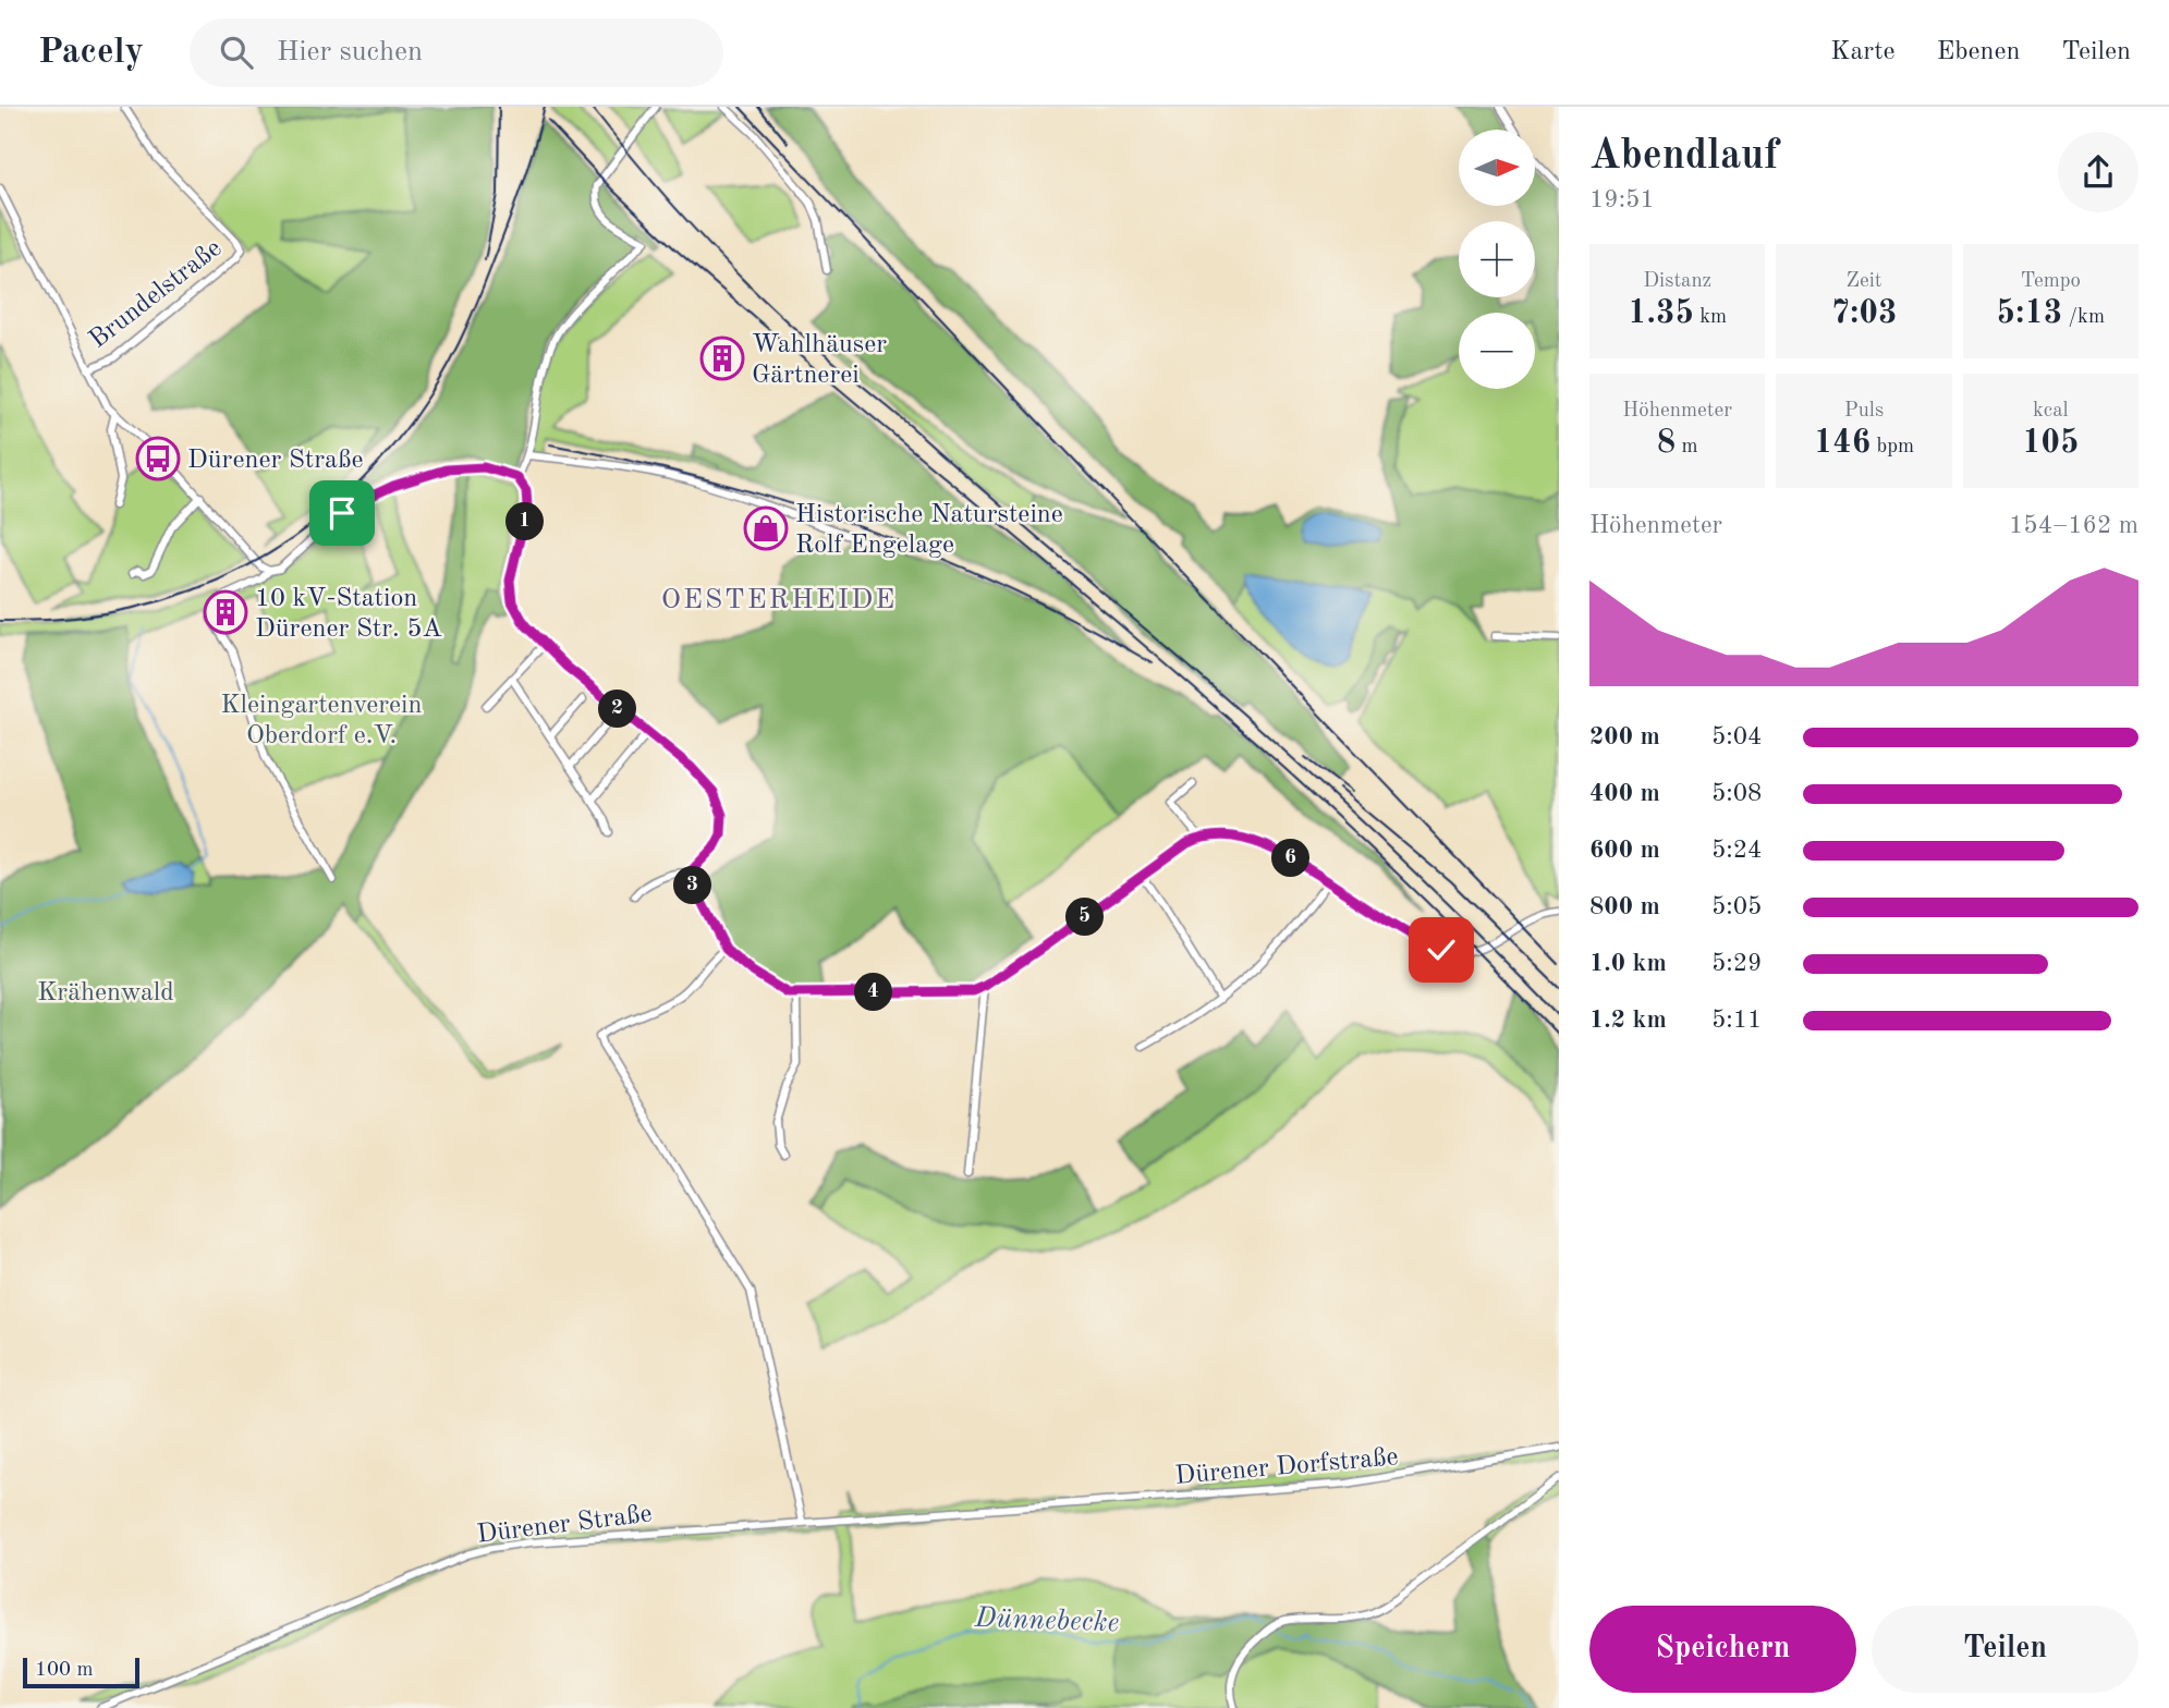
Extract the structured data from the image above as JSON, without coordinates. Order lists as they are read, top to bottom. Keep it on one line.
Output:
{"streets":{"street":["Brundelstraße","Dürener Dorfstraße","Dürener Straße"]},"crossings":[["Dürener Dorfstraße","Dürener Straße"]],"districts":["OESTERHEIDE"],"water":["Dünnebecke"],"parks":["Kleingartenverein Oberdorf e.V.","Krähenwald"],"places":{"building":["Wahlhäuser Gärtnerei","10 kV-Station Dürener Str. 5A"],"bus stop":["Dürener Straße"],"shop":["Historische Natursteine Rolf Engelage"]},"scale_bar":"100 m","north":"right","page":{"header":"Pacely","search":"Hier suchen","nav":["Karte","Ebenen","Teilen"],"heading":["Abendlauf","19:51"],"map_buttons":["+","−"],"stats":[["Distanz","1.35 km"],["Zeit","7:03"],["Tempo","5:13 /km"],["Höhenmeter","8 m"],["Puls","146 bpm"],["kcal","105"]],"chart":["Höhenmeter","154–162 m"],"pins":["1","2","6","3","5","4"],"list":[{"name":"200 m","note":"5:04"},{"name":"400 m","note":"5:08"},{"name":"600 m","note":"5:24"},{"name":"800 m","note":"5:05"},{"name":"1.0 km","note":"5:29"},{"name":"1.2 km","note":"5:11"}],"buttons":["Speichern","Teilen"],"scale":"100 m"}}
